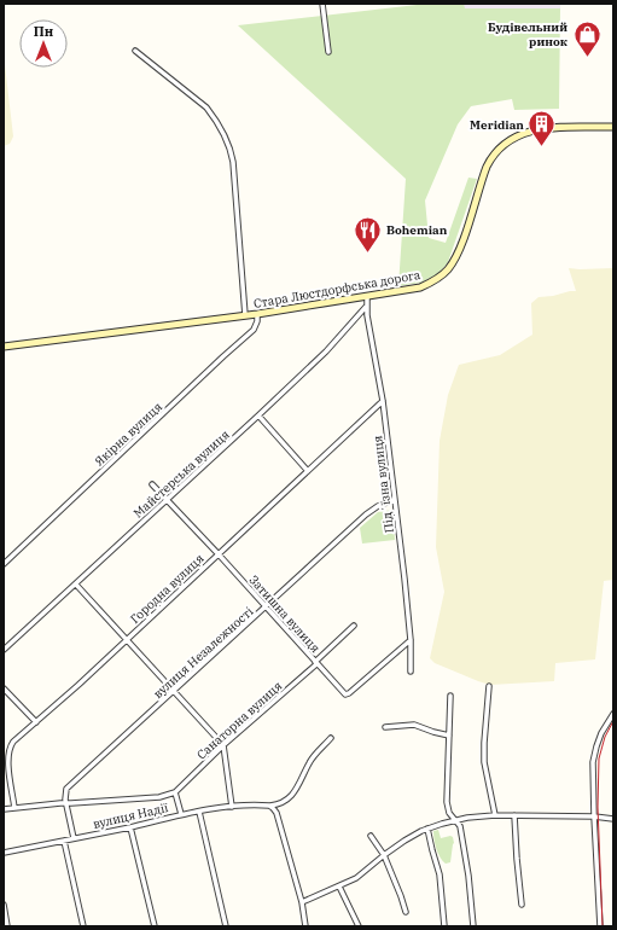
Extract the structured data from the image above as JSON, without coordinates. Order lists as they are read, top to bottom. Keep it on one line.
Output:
{"streets":{"main road":["Стара Люстдорфська дорога"],"street":["Якірна вулиця","Майстерська вулиця","Підʼїзна вулиця","Городна вулиця","Затишна вулиця","вулиця Незалежності","Санаторна вулиця","вулиця Надії"]},"crossings":[["Стара Люстдорфська дорога","Якірна вулиця"],["Стара Люстдорфська дорога","Підʼїзна вулиця"],["Майстерська вулиця","Підʼїзна вулиця"],["Майстерська вулиця","Затишна вулиця"],["Підʼїзна вулиця","Городна вулиця"],["Підʼїзна вулиця","Затишна вулиця"],["Підʼїзна вулиця","вулиця Незалежності"],["Городна вулиця","Затишна вулиця"],["Городна вулиця","вулиця Надії"],["Затишна вулиця","вулиця Незалежності"],["Затишна вулиця","Санаторна вулиця"],["вулиця Незалежності","вулиця Надії"],["Санаторна вулиця","вулиця Надії"]],"places":{"shop":["Будівельний ринок"],"building":["Meridian"],"restaurant":["Bohemian"]},"north":"top"}
